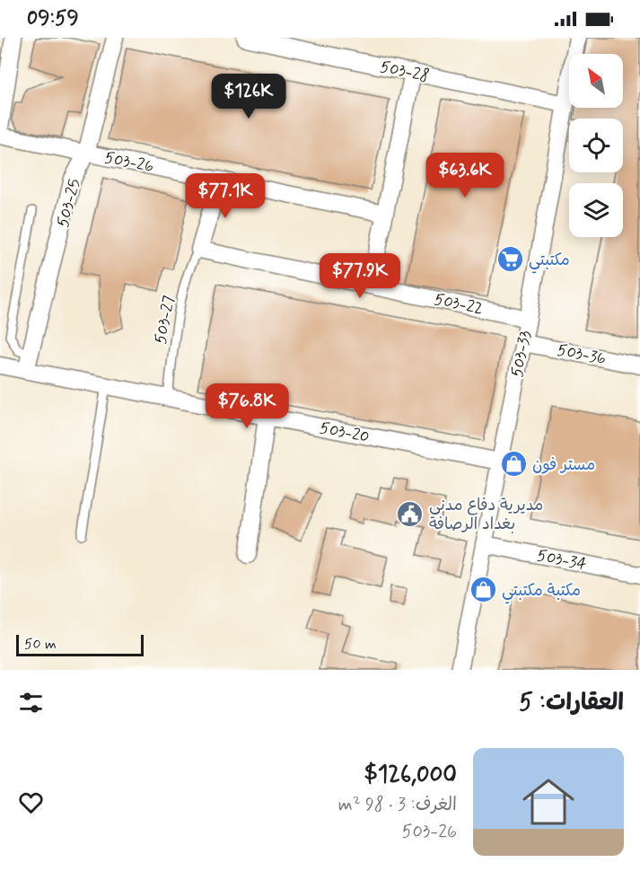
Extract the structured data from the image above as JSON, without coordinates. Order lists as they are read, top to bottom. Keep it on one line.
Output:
{"streets":{"street":["503-28","503-26","503-25","503-22","503-33","503-36","503-20","503-34"],"lane":["503-27"]},"crossings":[["503-28","503-33"],["503-26","503-25"],["503-25","503-20"],["503-22","503-27"],["503-22","503-33"],["503-27","503-20"],["503-33","503-36"],["503-33","503-20"],["503-33","503-34"]],"places":{"supermarket":["مكتبتي"],"shop":["مستر فون","مكتبة مكتبتي"],"public building":["مديرية دفاع مدني بغداد الرصافة"]},"scale_bar":"50 m","north":"top left","page":{"status":"09:59","price":["$126K","$63.6K","$77.1K","$77.9K","$76.8K"],"scale":"50 m","heading":"العقارات: 5","list":[{"name":"$126,000","note":"الغرف: 3 · 98 m² · 503-26"}]}}
